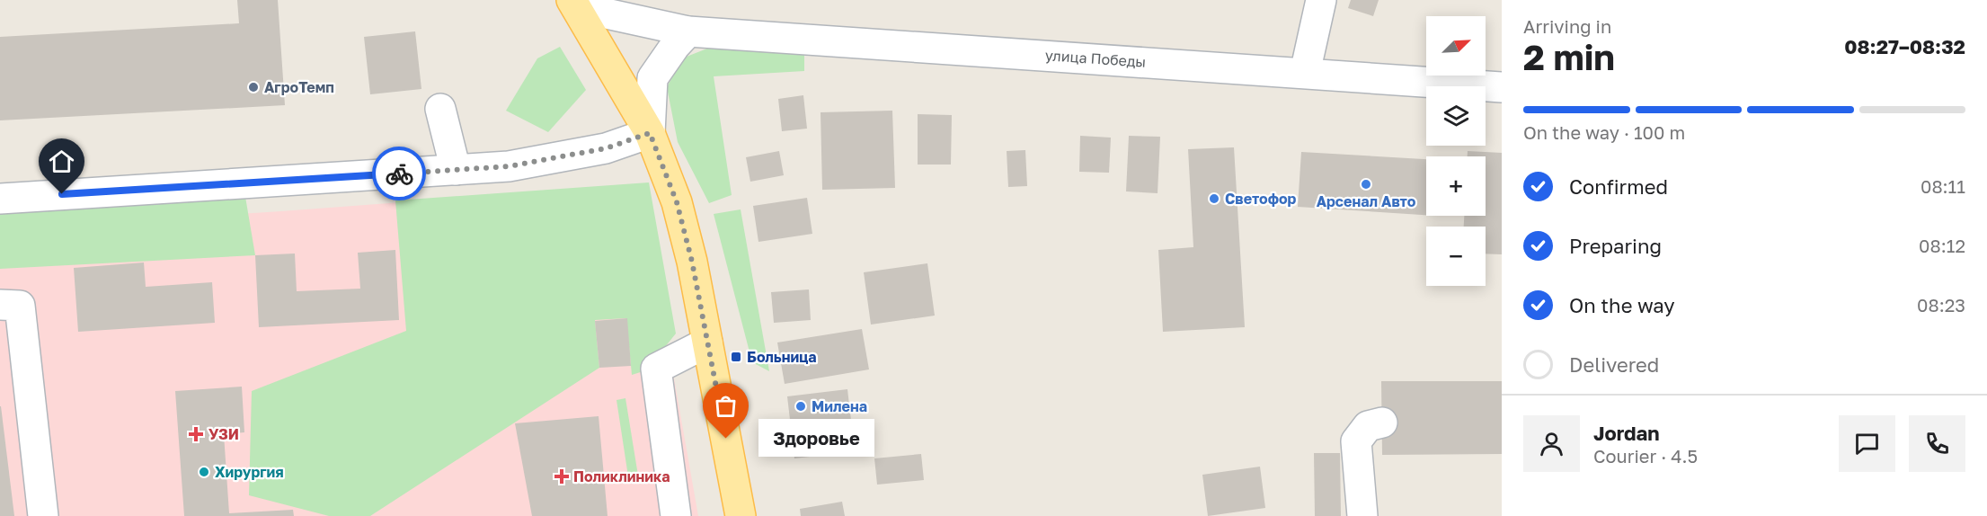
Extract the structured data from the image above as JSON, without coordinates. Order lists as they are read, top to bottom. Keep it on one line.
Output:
{"streets":{"street":["улица Победы"]},"places":{"other":["АгроТемп","Арсенал Авто","Светофор","Милена","Здоровье","Хирургия"],"transit":["Больница"],"health":["УЗИ","Поликлиника"]},"north":"top right","page":{"heading":["2 min","Arriving in","08:27–08:32"],"panel":["Jordan","Courier · 4.5"],"map_buttons":["+","−"],"bar":"On the way · 100 m","list":[["Confirmed","08:11"],["Preparing","08:12"],["On the way","08:23"],"Delivered"],"bubble":"Здоровье"}}
